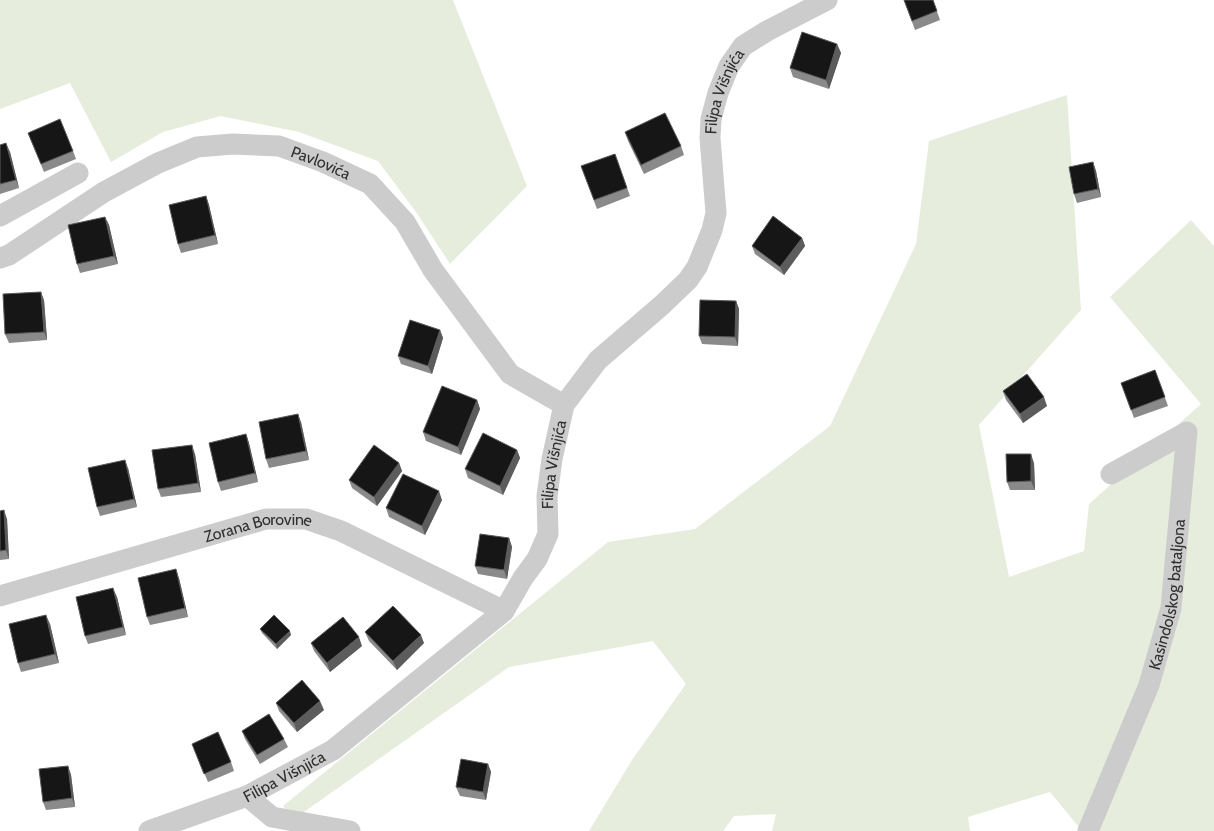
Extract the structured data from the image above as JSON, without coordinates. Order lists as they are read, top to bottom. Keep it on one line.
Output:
{"streets":{"street":["Filipa Višnjića","Pavlovića","Zorana Borovine","Kasindolskog bataljona"]},"crossings":[["Filipa Višnjića","Pavlovića"],["Filipa Višnjića","Zorana Borovine"]]}
